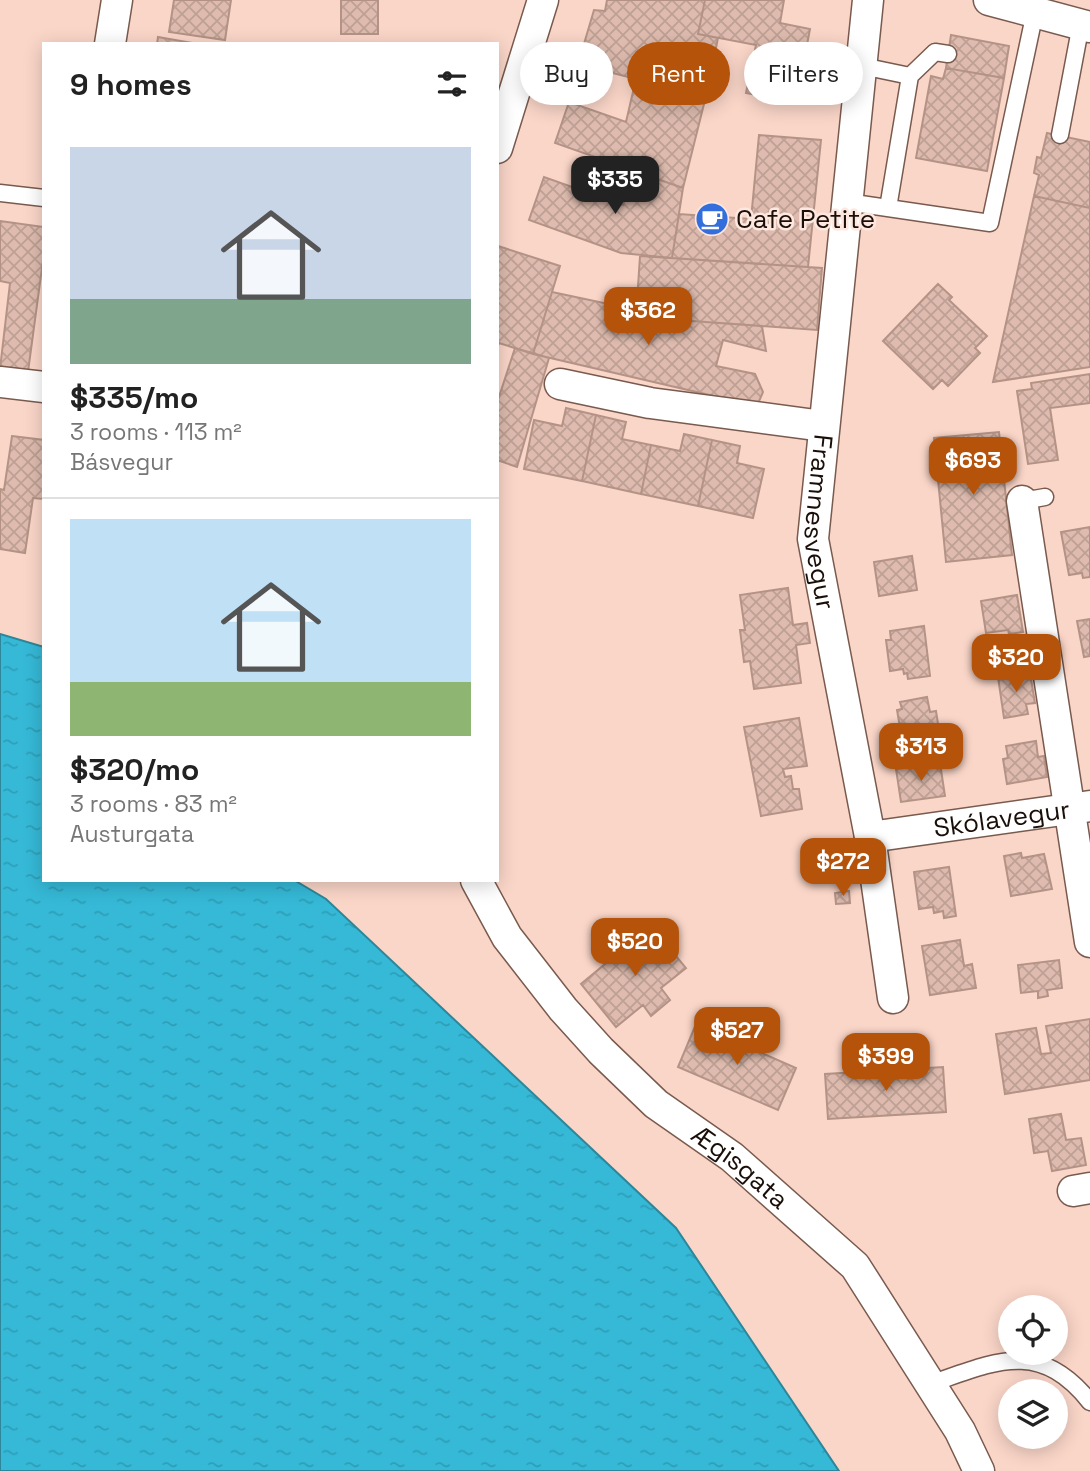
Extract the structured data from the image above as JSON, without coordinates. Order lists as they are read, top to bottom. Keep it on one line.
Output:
{"streets":{"street":["Framnesvegur","Skólavegur","Ægisgata"]},"crossings":[["Framnesvegur","Skólavegur"]],"places":{"cafe":["Cafe Petite"]},"page":{"chip":["Buy","Rent","Filters"],"heading":"9 homes","list":[{"name":"$335/mo","note":"3 rooms · 113 m² · Básvegur"},{"name":"$320/mo","note":"3 rooms · 83 m² · Austurgata"}],"price":["$335","$362","$693","$320","$313","$272","$520","$527","$399"]}}
